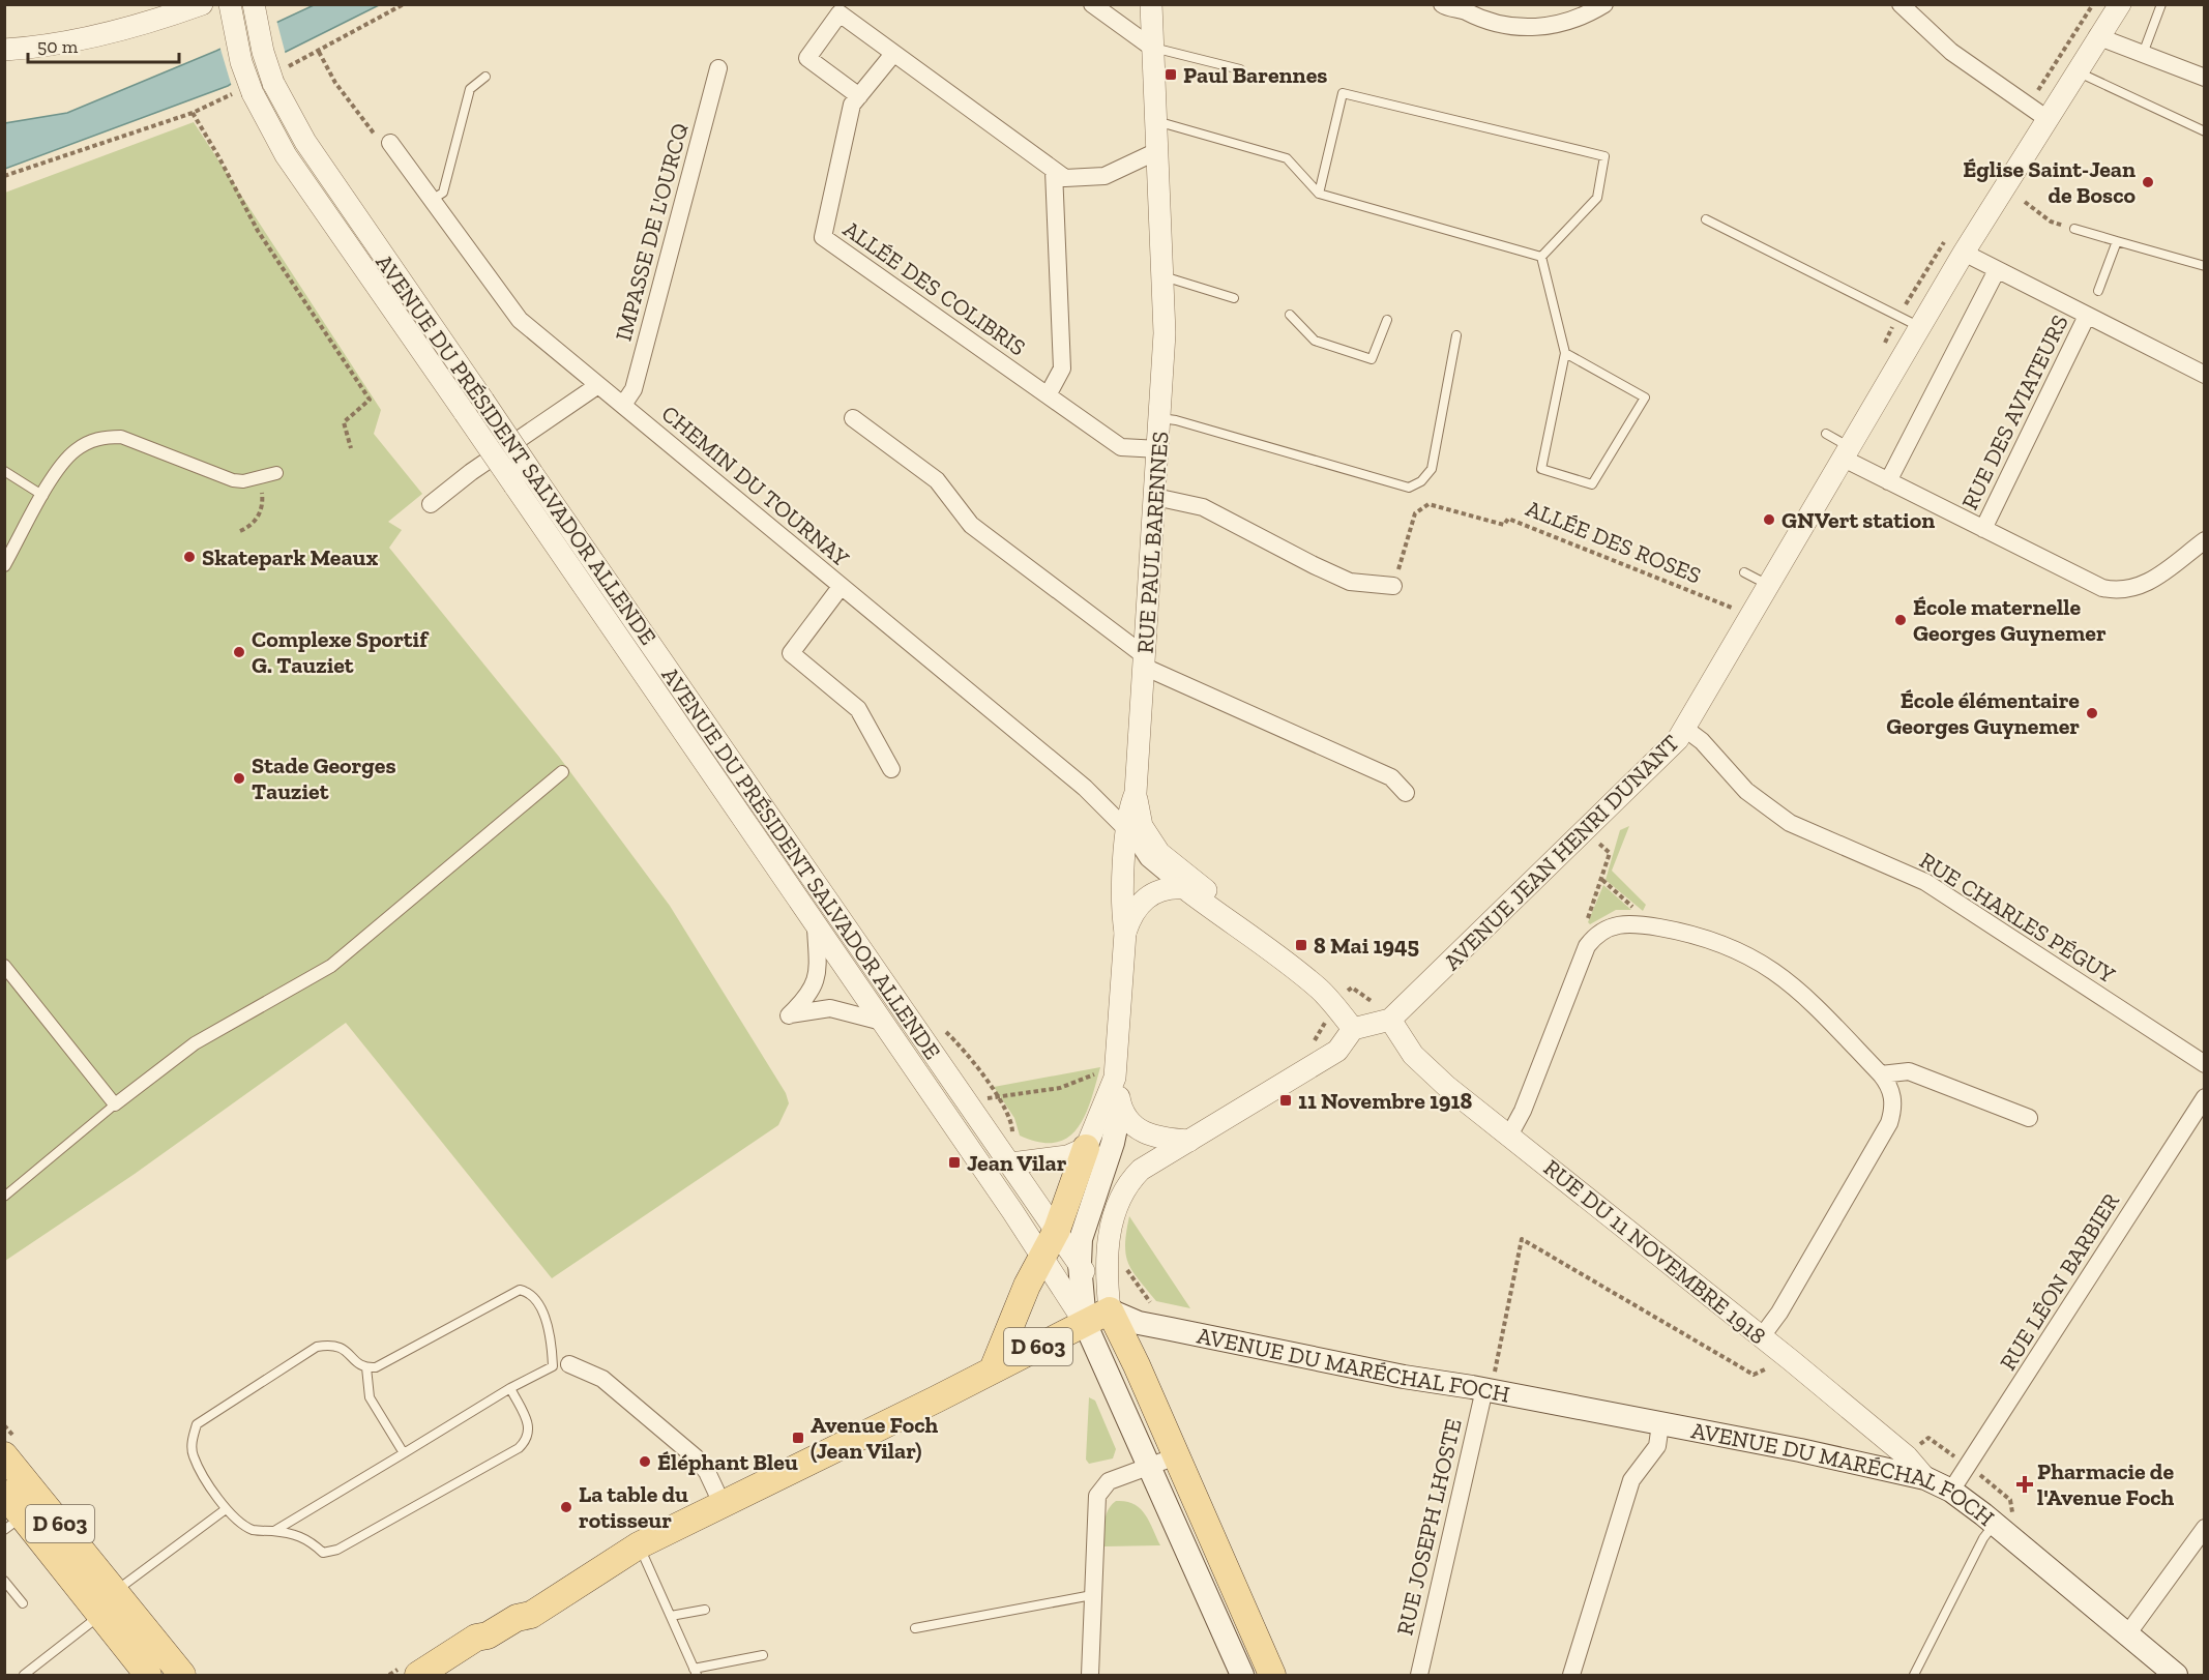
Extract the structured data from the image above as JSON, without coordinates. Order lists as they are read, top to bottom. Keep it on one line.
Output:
{"streets":{"main road":["AVENUE DU PRÉSIDENT SALVADOR ALLENDE","D 603","AVENUE DU MARÉCHAL FOCH"],"street":["IMPASSE DE L'OURCQ","ALLÉE DES COLIBRIS","RUE DES AVIATEURS","CHEMIN DU TOURNAY","RUE PAUL BARENNES","AVENUE JEAN HENRI DUNANT","RUE CHARLES PÉGUY","RUE DU 11 NOVEMBRE 1918","RUE LÉON BARBIER","RUE JOSEPH LHOSTE"],"path":["ALLÉE DES ROSES"]},"crossings":[["IMPASSE DE L'OURCQ","CHEMIN DU TOURNAY"],["ALLÉE DES COLIBRIS","RUE PAUL BARENNES"],["AVENUE DU PRÉSIDENT SALVADOR ALLENDE","D 603"],["AVENUE DU PRÉSIDENT SALVADOR ALLENDE","AVENUE DU MARÉCHAL FOCH"],["CHEMIN DU TOURNAY","RUE PAUL BARENNES"],["AVENUE JEAN HENRI DUNANT","RUE CHARLES PÉGUY"],["AVENUE JEAN HENRI DUNANT","RUE DU 11 NOVEMBRE 1918"],["RUE DU 11 NOVEMBRE 1918","AVENUE DU MARÉCHAL FOCH"],["RUE LÉON BARBIER","AVENUE DU MARÉCHAL FOCH"],["D 603","AVENUE DU MARÉCHAL FOCH"],["AVENUE DU MARÉCHAL FOCH","RUE JOSEPH LHOSTE"]],"places":{"transit":["Paul Barennes","8 Mai 1945","11 Novembre 1918","Jean Vilar","Avenue Foch (Jean Vilar)"],"other":["Église Saint-Jean de Bosco","GNVert station","Skatepark Meaux","École maternelle Georges Guynemer","Complexe Sportif G. Tauziet","École élémentaire Georges Guynemer","Stade Georges Tauziet","Éléphant Bleu","La table du rotisseur"],"health":["Pharmacie de l'Avenue Foch"]},"scale_bar":"50 m"}
